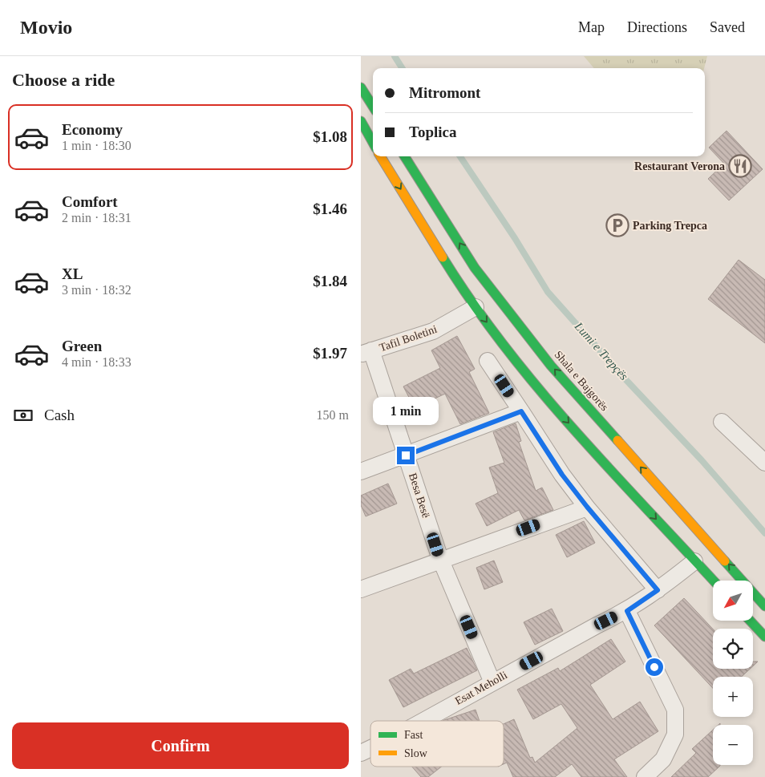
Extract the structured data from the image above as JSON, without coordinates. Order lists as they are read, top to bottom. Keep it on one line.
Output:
{"streets":{"main road":["Shala e Bajgorës"],"street":["Tafil Boletini","Besa Besë","Esat Meholli"]},"crossings":[["Tafil Boletini","Besa Besë"],["Besa Besë","Esat Meholli"]],"water":["Lumi e Trepçës"],"places":{"restaurant":["Restaurant Verona"],"parking":["Parking Trepca"]},"legend":["Fast","Slow"],"north":"bottom left","page":{"header":"Movio","nav":["Map","Directions","Saved"],"heading":"Choose a ride","banner":["Mitromont","Toplica"],"list":[{"name":"Economy","note":"1 min · 18:30","value":"$1.08"},{"name":"Comfort","note":"2 min · 18:31","value":"$1.46"},{"name":"XL","note":"3 min · 18:32","value":"$1.84"},{"name":"Green","note":"4 min · 18:33","value":"$1.97"}],"pay":["Cash","150 m"],"bubble":"1 min","map_buttons":["+","−"],"buttons":"Confirm"}}
